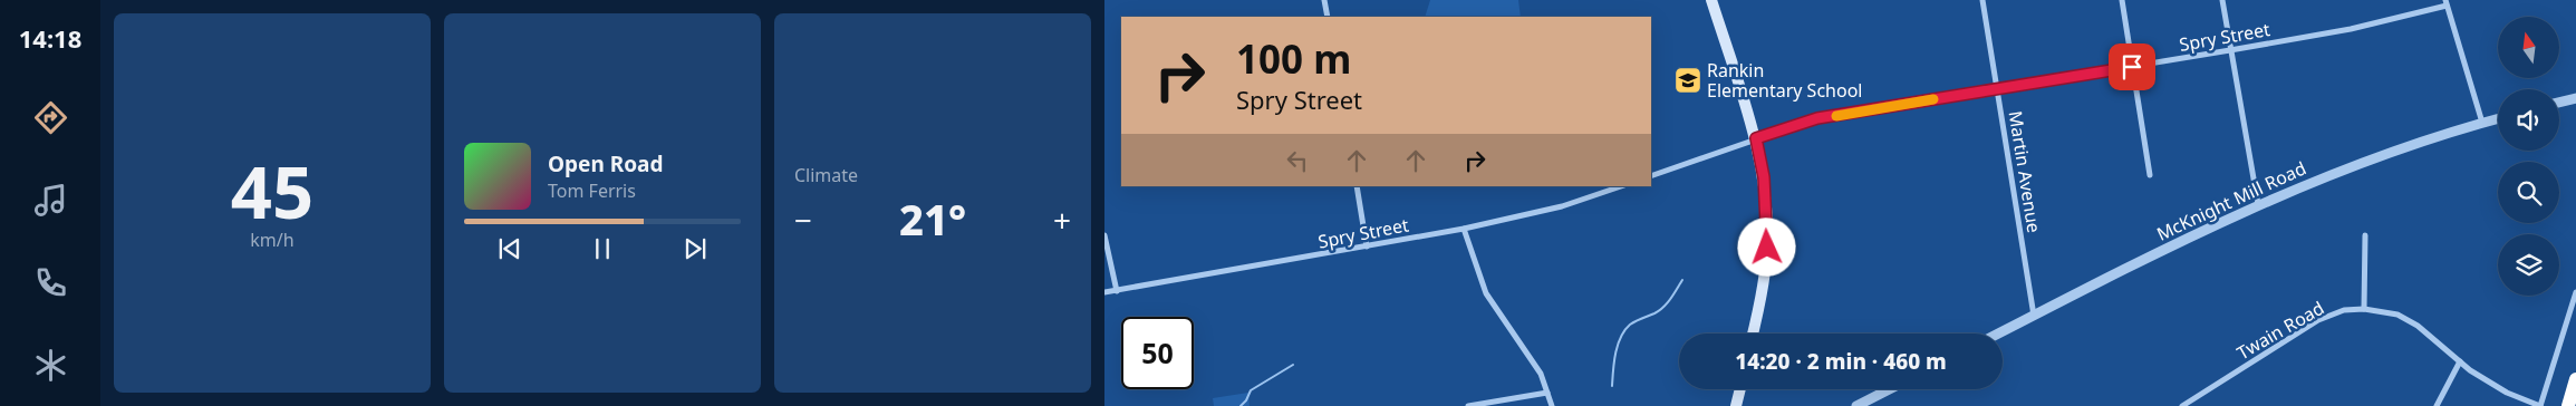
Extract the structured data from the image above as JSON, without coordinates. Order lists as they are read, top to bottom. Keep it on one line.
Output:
{"streets":{"street":["Spry Street","Martin Avenue","McKnight Mill Road","Twain Road"]},"crossings":[["Spry Street","Martin Avenue"],["Martin Avenue","McKnight Mill Road"]],"places":{"school or university":["Rankin Elementary School"]},"north":"top","page":{"tabs":"14:18","tile":[["45","km/h"],"Climate"],"turn":["100 m","Spry Street"],"song":["Open Road","Tom Ferris"],"heat":["−","21°","+"],"limit":"50","trip":"14:20 · 2 min · 460 m"}}
